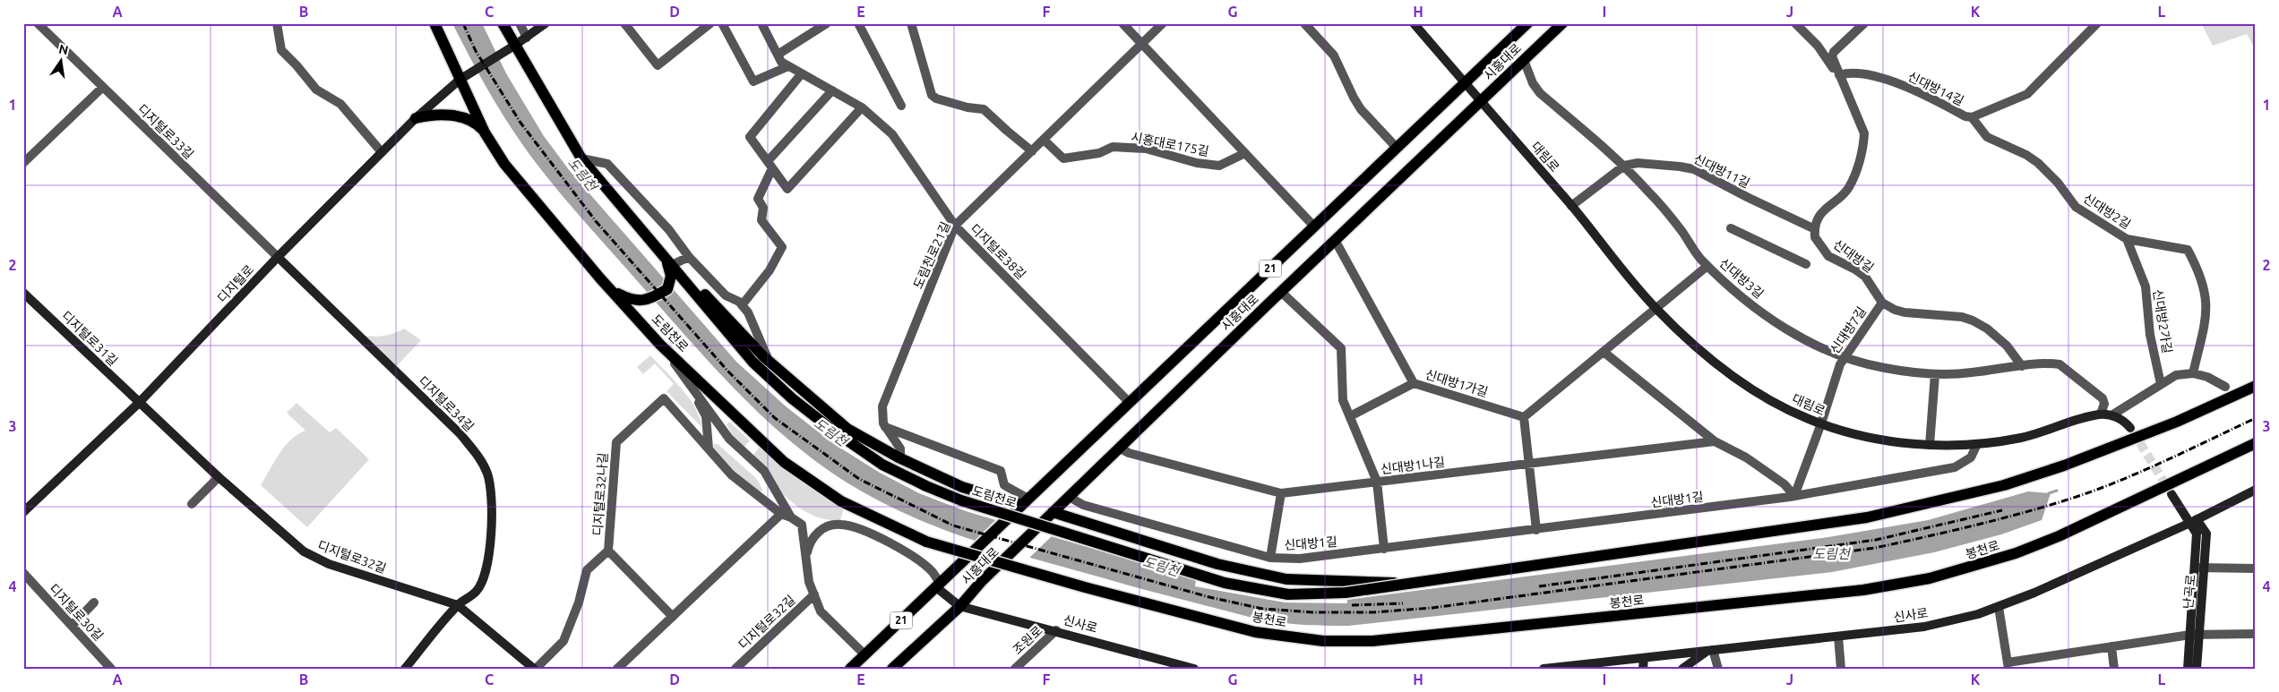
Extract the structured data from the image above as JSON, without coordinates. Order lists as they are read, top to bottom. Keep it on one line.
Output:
{"streets":{"main road":["시흥대로","대림로","21","디지털로","도림천로","디지털로31길","디지털로34길","봉천로","디지털로32길","난곡로","신사로"],"street":["신대방14길","디지털로33길","시흥대로175길","신대방11길","신대방2길","디지털로38길","도림천로21길","신대방길","신대방3길","신대방2가길","신대방7길","신대방1가길","신대방1나길","디지털로32나길","신대방1길","디지털로30길","조원로"]},"crossings":[["시흥대로","대림로"],["시흥대로","디지털로38길"],["시흥대로","신대방3길"],["시흥대로","신대방1가길"],["시흥대로","신대방1나길"],["시흥대로","신대방1길"],["시흥대로","신사로"],["신대방14길","신대방2길"],["디지털로33길","디지털로"],["디지털로33길","디지털로34길"],["시흥대로175길","도림천로21길"],["대림로","신대방7길"],["대림로","신대방1길"],["신대방11길","신대방길"],["신대방11길","신대방3길"],["신대방2길","신대방2가길"],["디지털로38길","도림천로21길"],["신대방길","신대방7길"],["신대방3길","신대방7길"],["디지털로","도림천로"],["디지털로","디지털로31길"],["디지털로","디지털로34길"],["디지털로","디지털로32길"],["도림천로","봉천로"],["디지털로31길","디지털로32길"],["디지털로34길","디지털로32길"],["난곡로","신사로"],["신사로","조원로"]],"water":["도림천"],"north":"top","grid":{"columns":["A","B","C","D","E","F","G","H","I","J","K","L"],"rows":["1","2","3","4"]}}
